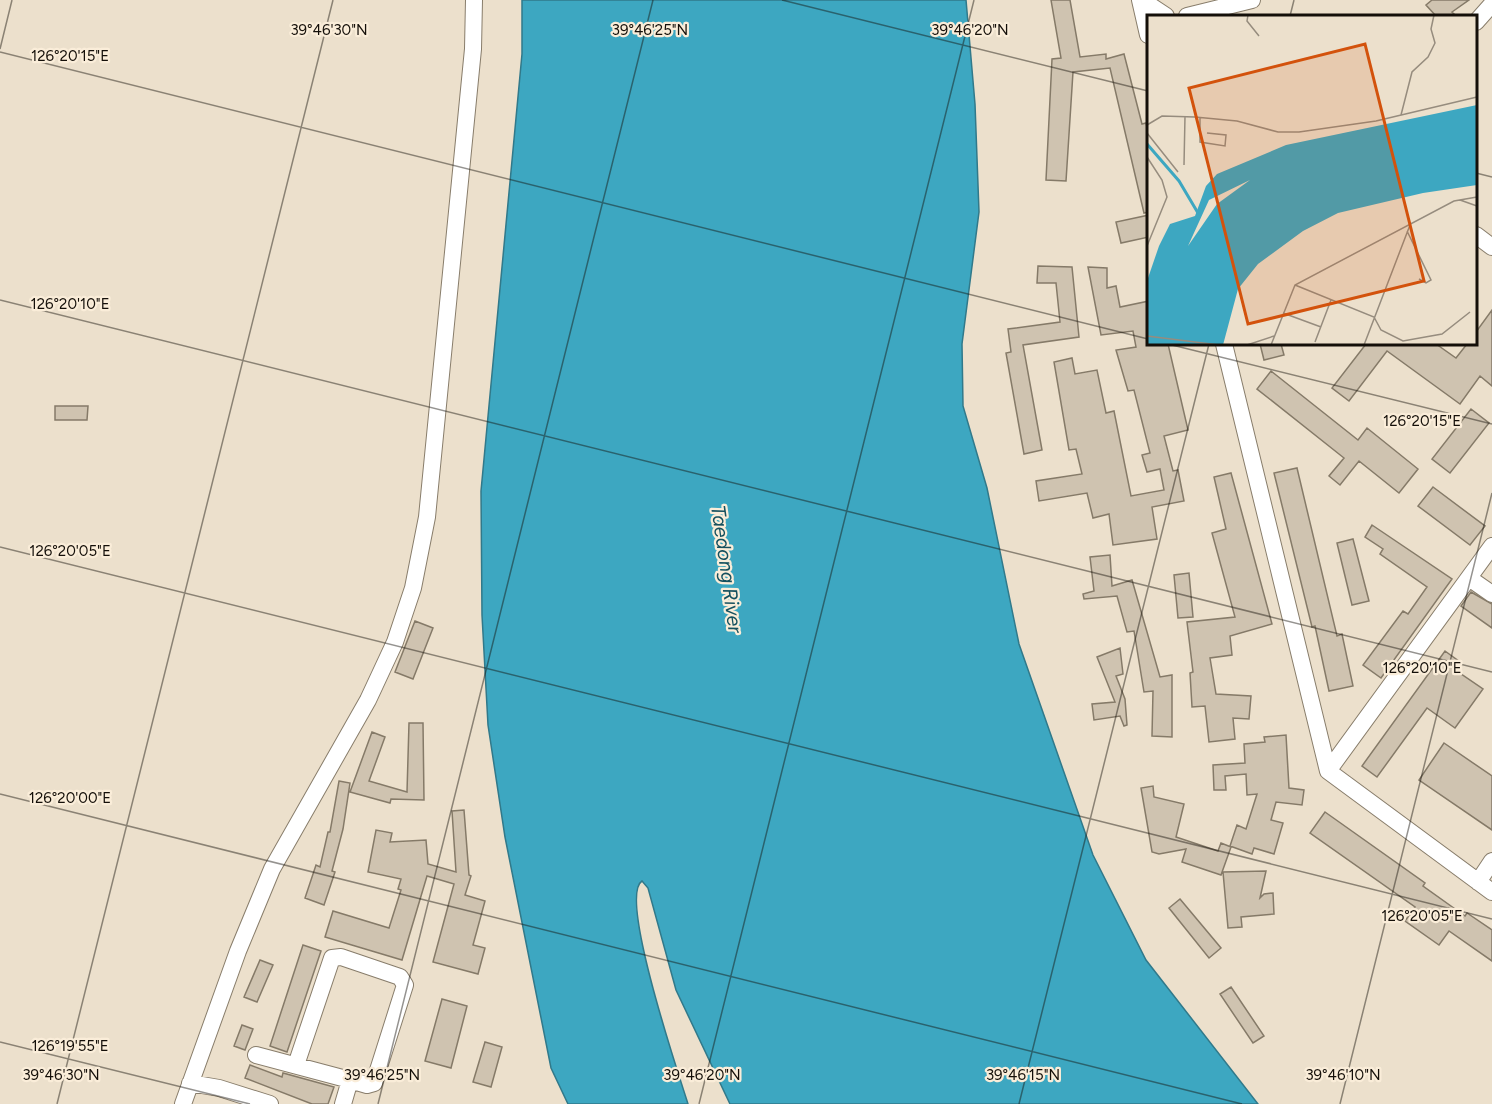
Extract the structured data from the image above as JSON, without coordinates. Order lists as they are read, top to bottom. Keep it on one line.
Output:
{"water":["Taedong River"],"coordinates":["39°46'30\"N","39°46'25\"N","39°46'20\"N","126°20'15\"E","126°20'10\"E","126°20'05\"E","126°20'00\"E","126°19'55\"E","39°46'15\"N","39°46'10\"N"]}
